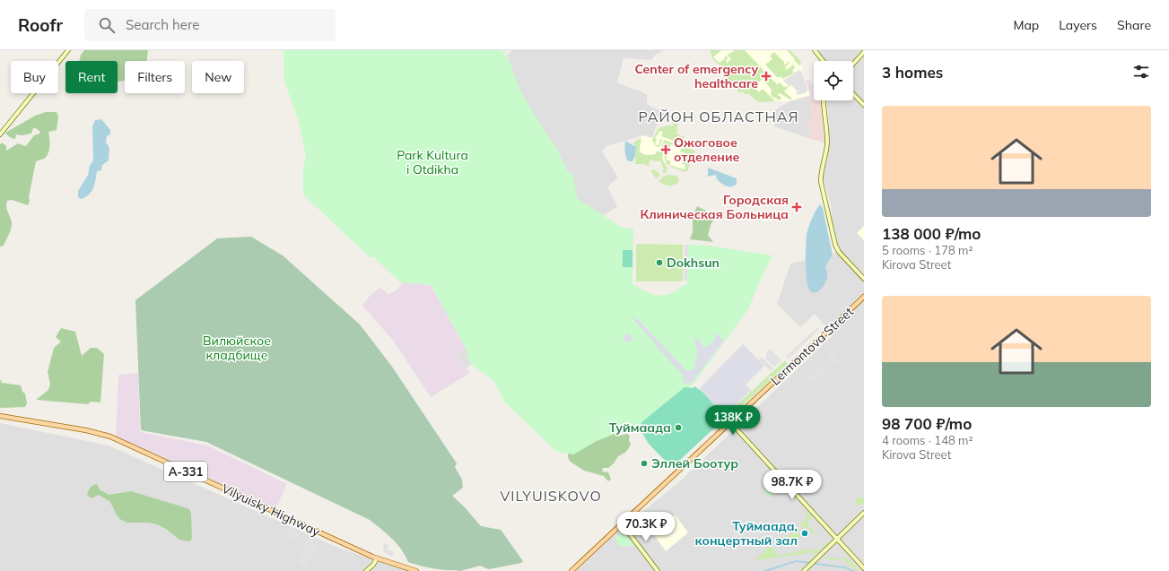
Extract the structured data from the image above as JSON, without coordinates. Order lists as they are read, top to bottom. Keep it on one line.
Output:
{"streets":{"main road":["Lermontova Street","А-331","Vilyuisky Highway"]},"crossings":[["А-331","Vilyuisky Highway"]],"districts":["РАЙОН ОБЛАСТНАЯ","VILYUISKOVO"],"parks":["Park Kultura i Otdikha","Вилюйское кладбище"],"places":{"health":["Center of emergency healthcare","Ожоговое отделение","Городская Клиническая Больница"],"other":["Dokhsun","Туймаада","Эллей Боотур","Туймаада, концертный зал"]},"page":{"header":"Roofr","search":"Search here","nav":["Map","Layers","Share"],"heading":"3 homes","chip":["Buy","Rent","Filters","New"],"list":[{"name":"138 000 ₽/mo","note":"5 rooms · 178 m² · Kirova Street"},{"name":"98 700 ₽/mo","note":"4 rooms · 148 m² · Kirova Street"}],"price":["138K ₽","98.7K ₽","70.3K ₽"]}}
